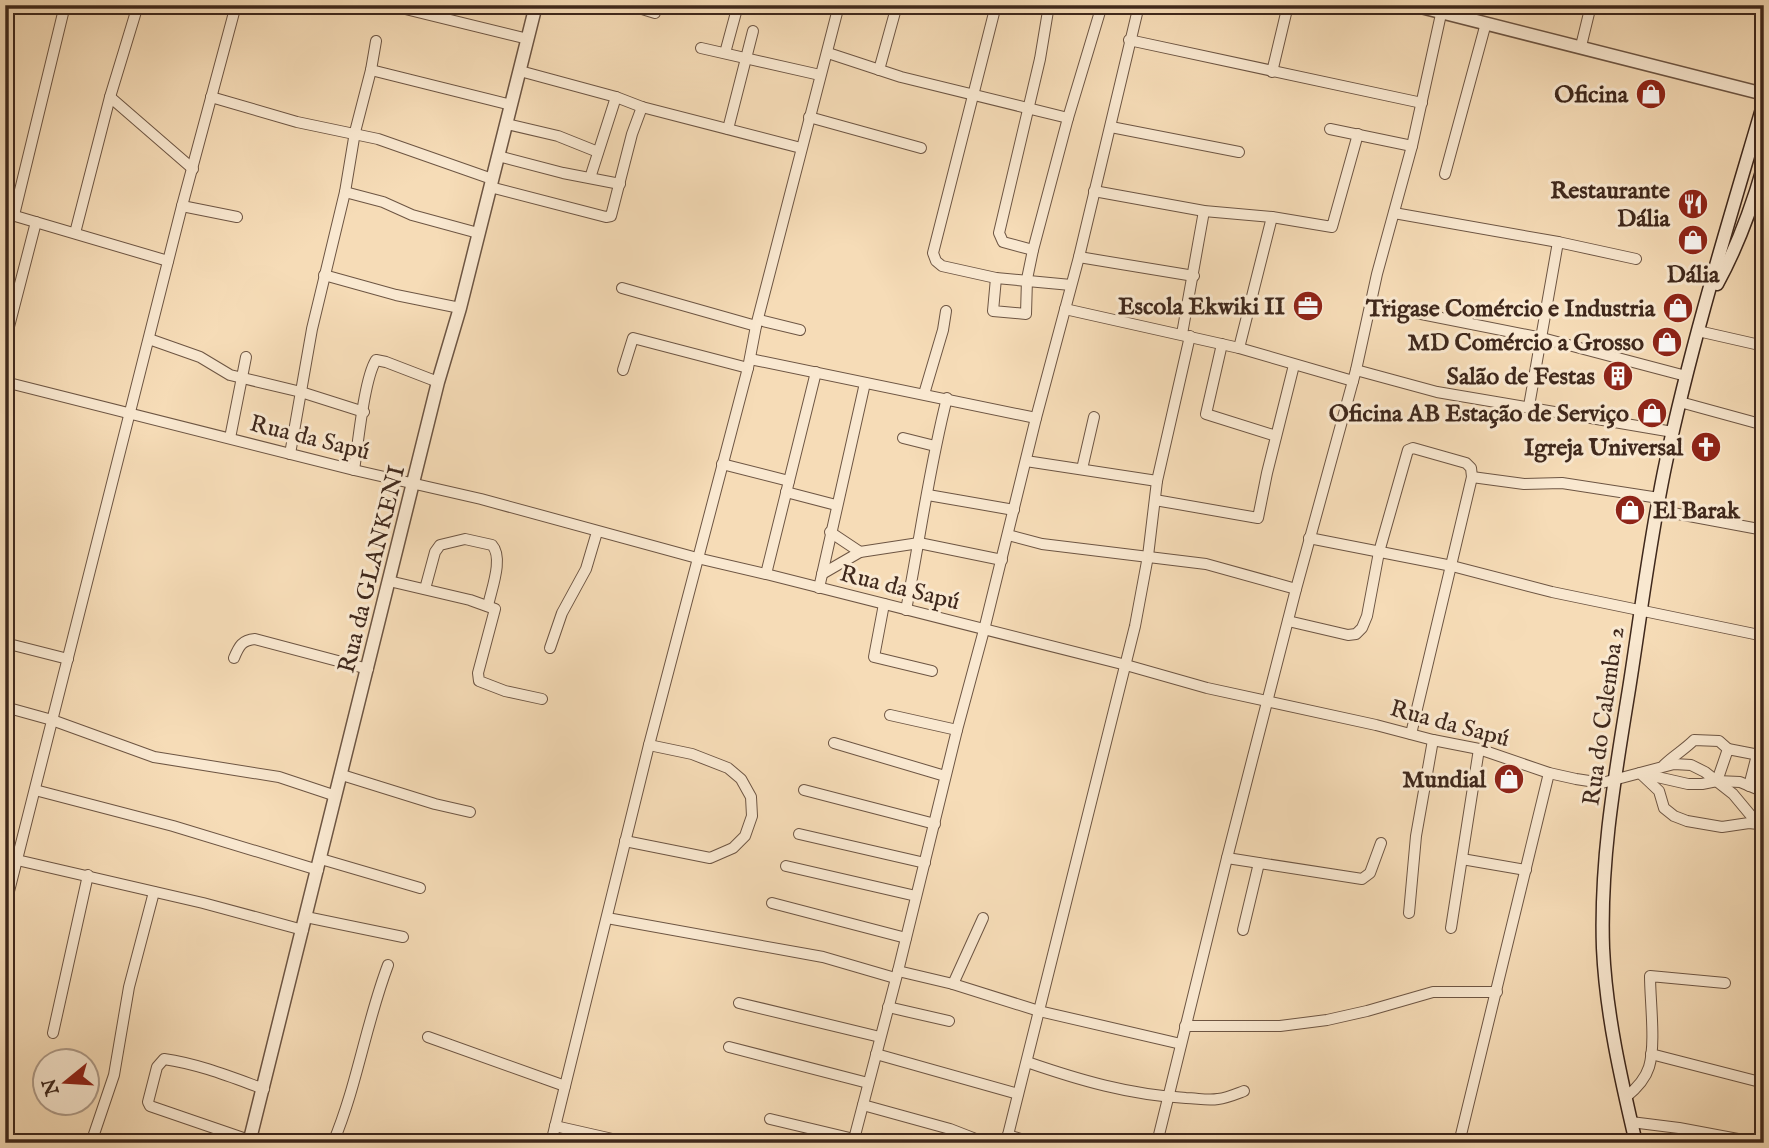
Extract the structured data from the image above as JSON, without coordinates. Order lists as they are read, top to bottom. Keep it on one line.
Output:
{"streets":{"street":["Rua da Sapú","Rua da GLANKENI","Rua do Calemba 2"]},"crossings":[["Rua da Sapú","Rua da GLANKENI"],["Rua da Sapú","Rua do Calemba 2"]],"places":{"shop":["Oficina","Dália","Trigase Comércio e Industria","MD Comércio a Grosso","Oficina AB Estação de Serviço","El Barak","Mundial"],"restaurant":["Restaurante Dália"],"office":["Escola Ekwiki II"],"building":["Salão de Festas"],"church":["Igreja Universal"]},"north":"left"}
